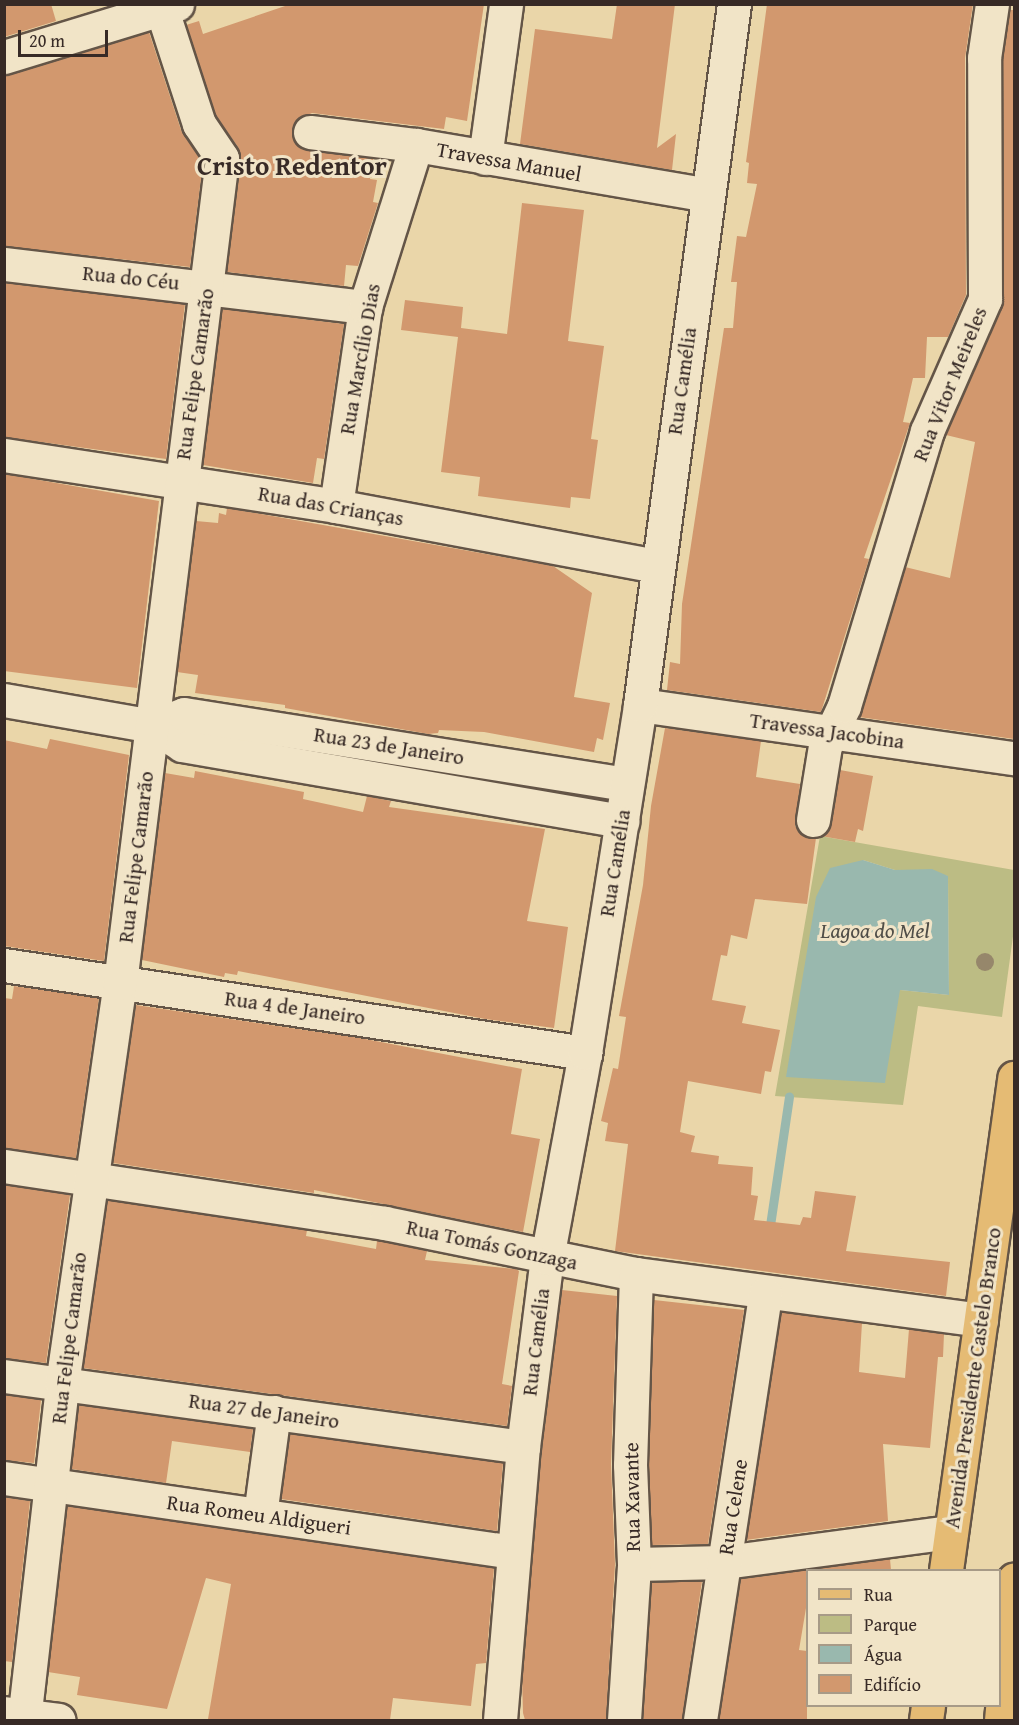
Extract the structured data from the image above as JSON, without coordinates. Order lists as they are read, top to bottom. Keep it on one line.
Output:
{"streets":{"main road":["Avenida Presidente Castelo Branco"],"street":["Travessa Manuel","Rua do Céu","Rua Marcílio Dias","Rua Felipe Camarão","Rua Camélia","Rua Vitor Meireles","Rua das Crianças","Travessa Jacobina","Rua 23 de Janeiro","Rua 4 de Janeiro","Rua Tomás Gonzaga","Rua 27 de Janeiro","Rua Xavante","Rua Celene","Rua Romeu Aldigueri"]},"crossings":[["Travessa Manuel","Rua Marcílio Dias"],["Travessa Manuel","Rua Camélia"],["Rua do Céu","Rua Marcílio Dias"],["Rua do Céu","Rua Felipe Camarão"],["Rua Marcílio Dias","Rua das Crianças"],["Rua Felipe Camarão","Rua das Crianças"],["Rua Felipe Camarão","Rua 23 de Janeiro"],["Rua Felipe Camarão","Rua 4 de Janeiro"],["Rua Felipe Camarão","Rua Tomás Gonzaga"],["Rua Felipe Camarão","Rua 27 de Janeiro"],["Rua Felipe Camarão","Rua Romeu Aldigueri"],["Rua Camélia","Rua das Crianças"],["Rua Camélia","Travessa Jacobina"],["Rua Camélia","Rua 23 de Janeiro"],["Rua Camélia","Rua 4 de Janeiro"],["Rua Camélia","Rua Tomás Gonzaga"],["Rua Camélia","Rua 27 de Janeiro"],["Rua Camélia","Rua Romeu Aldigueri"],["Rua Vitor Meireles","Travessa Jacobina"],["Rua Tomás Gonzaga","Avenida Presidente Castelo Branco"],["Rua Tomás Gonzaga","Rua Xavante"],["Rua Tomás Gonzaga","Rua Celene"]],"districts":["Cristo Redentor"],"water":["Lagoa do Mel"],"legend":["Rua","Parque","Água","Edifício"],"scale_bar":"20 m"}
